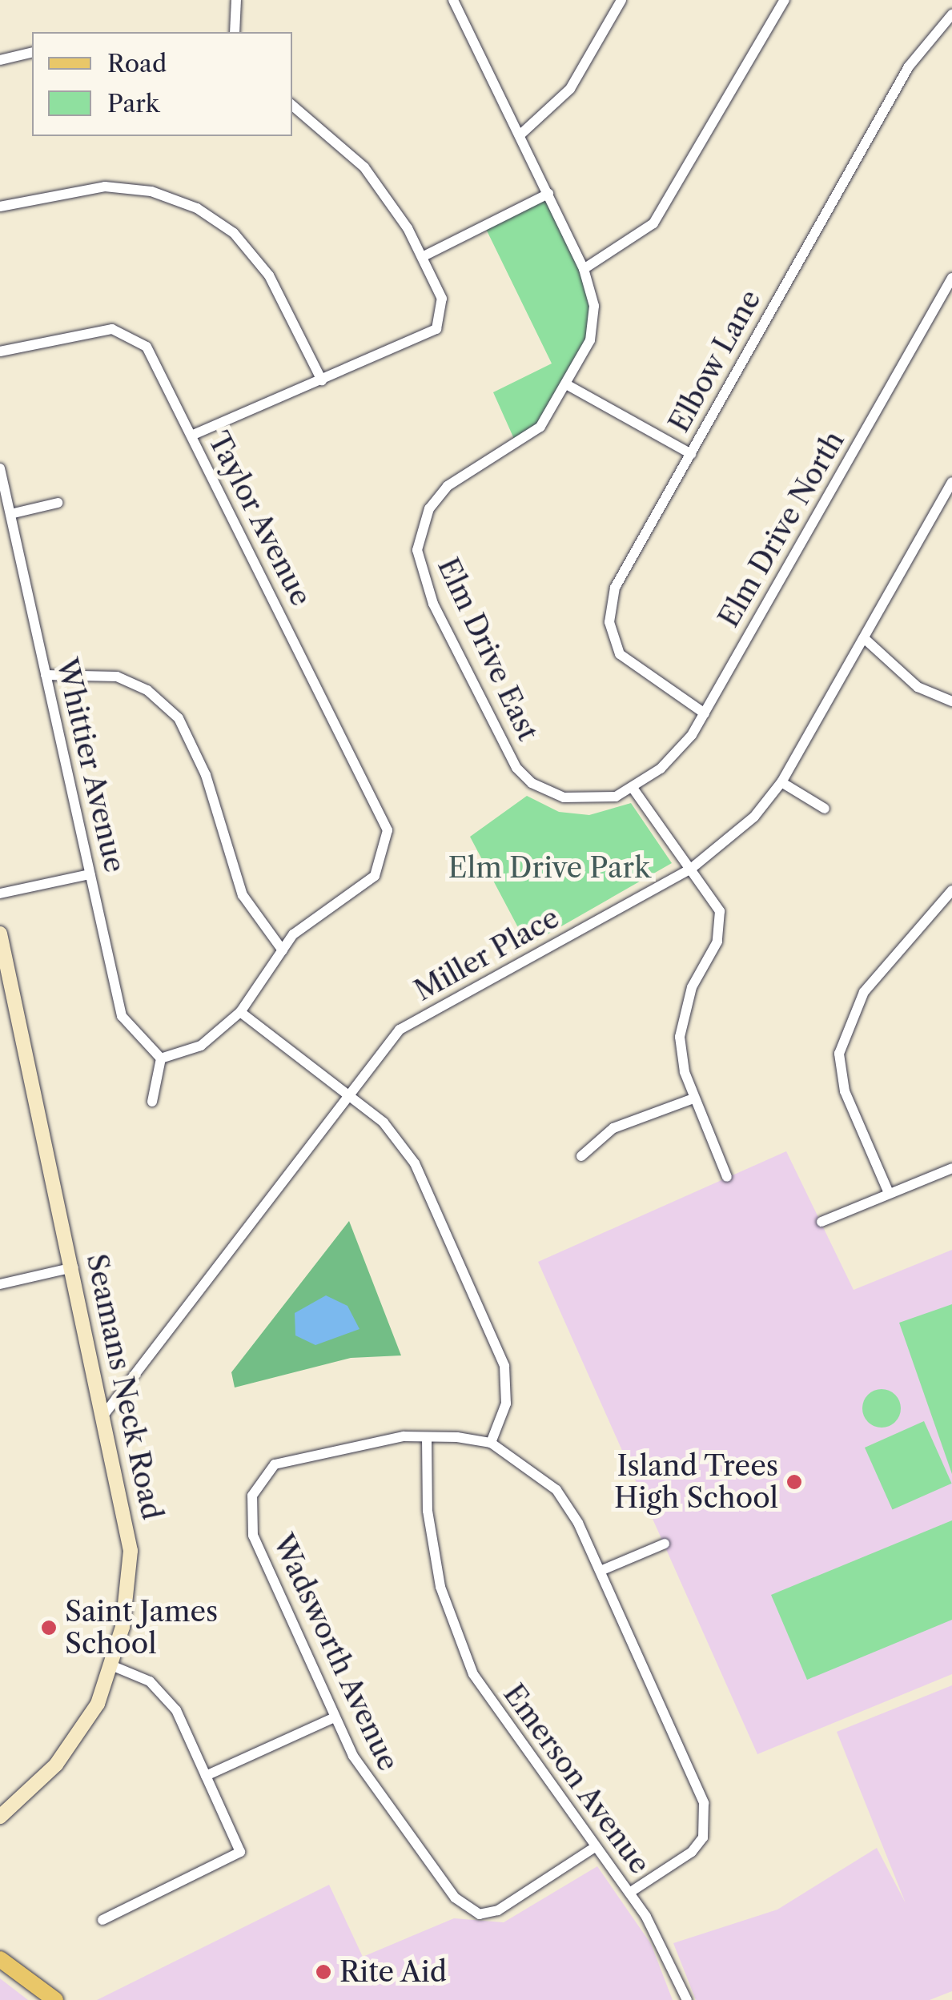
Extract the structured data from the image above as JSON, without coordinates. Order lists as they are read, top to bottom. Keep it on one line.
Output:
{"streets":{"main road":["Seamans Neck Road"],"street":["Elbow Lane","Taylor Avenue","Elm Drive North","Elm Drive East","Whittier Avenue","Miller Place","Wadsworth Avenue","Emerson Avenue"]},"crossings":[["Elbow Lane","Elm Drive North"],["Elm Drive North","Elm Drive East"],["Miller Place","Seamans Neck Road"],["Wadsworth Avenue","Emerson Avenue"]],"parks":["Elm Drive Park"],"places":["Island Trees High School","Saint James School","Rite Aid"],"legend":["Road","Park"]}
